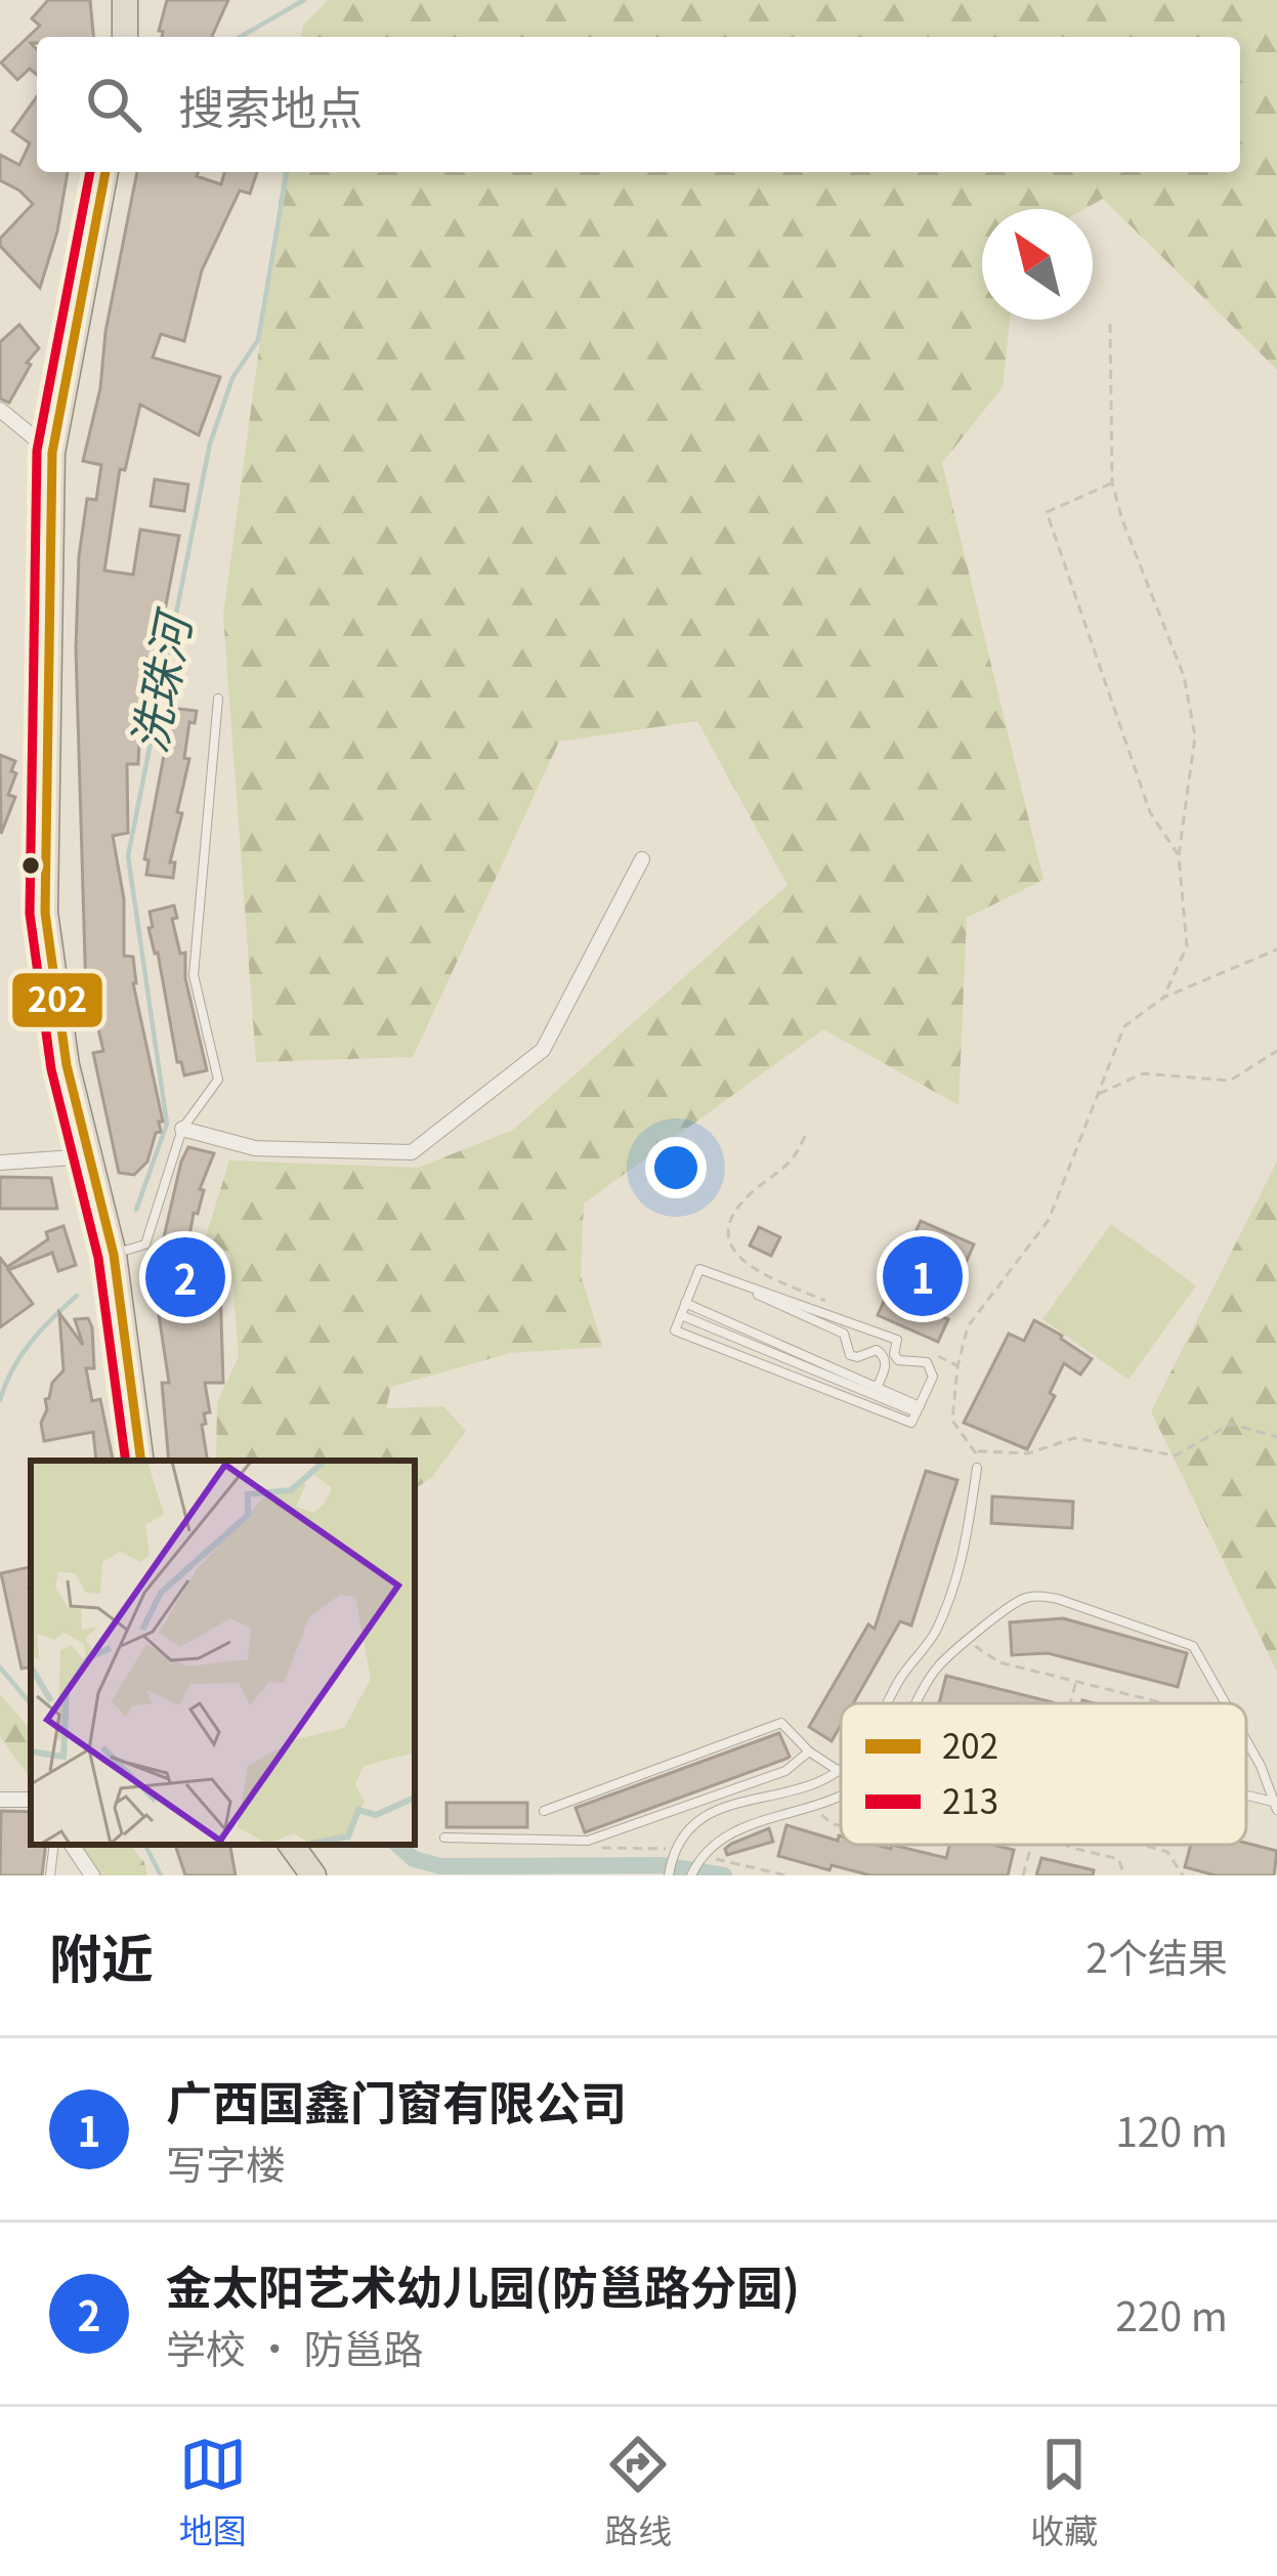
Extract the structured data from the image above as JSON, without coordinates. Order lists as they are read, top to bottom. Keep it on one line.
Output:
{"water":["洗珠河"],"lines":["transit line 202","transit line 213"],"legend":["202","213"],"north":"top left","page":{"search":"搜索地点","pins":["1","2"],"heading":["附近","2个结果"],"list":[{"mark":"1","name":"广西国鑫门窗有限公司","note":"写字楼","value":"120 m"},{"mark":"2","name":"金太阳艺术幼儿园(防邕路分园)","note":"学校 · 防邕路","value":"220 m"}],"nav":["地图","路线","收藏"]}}
